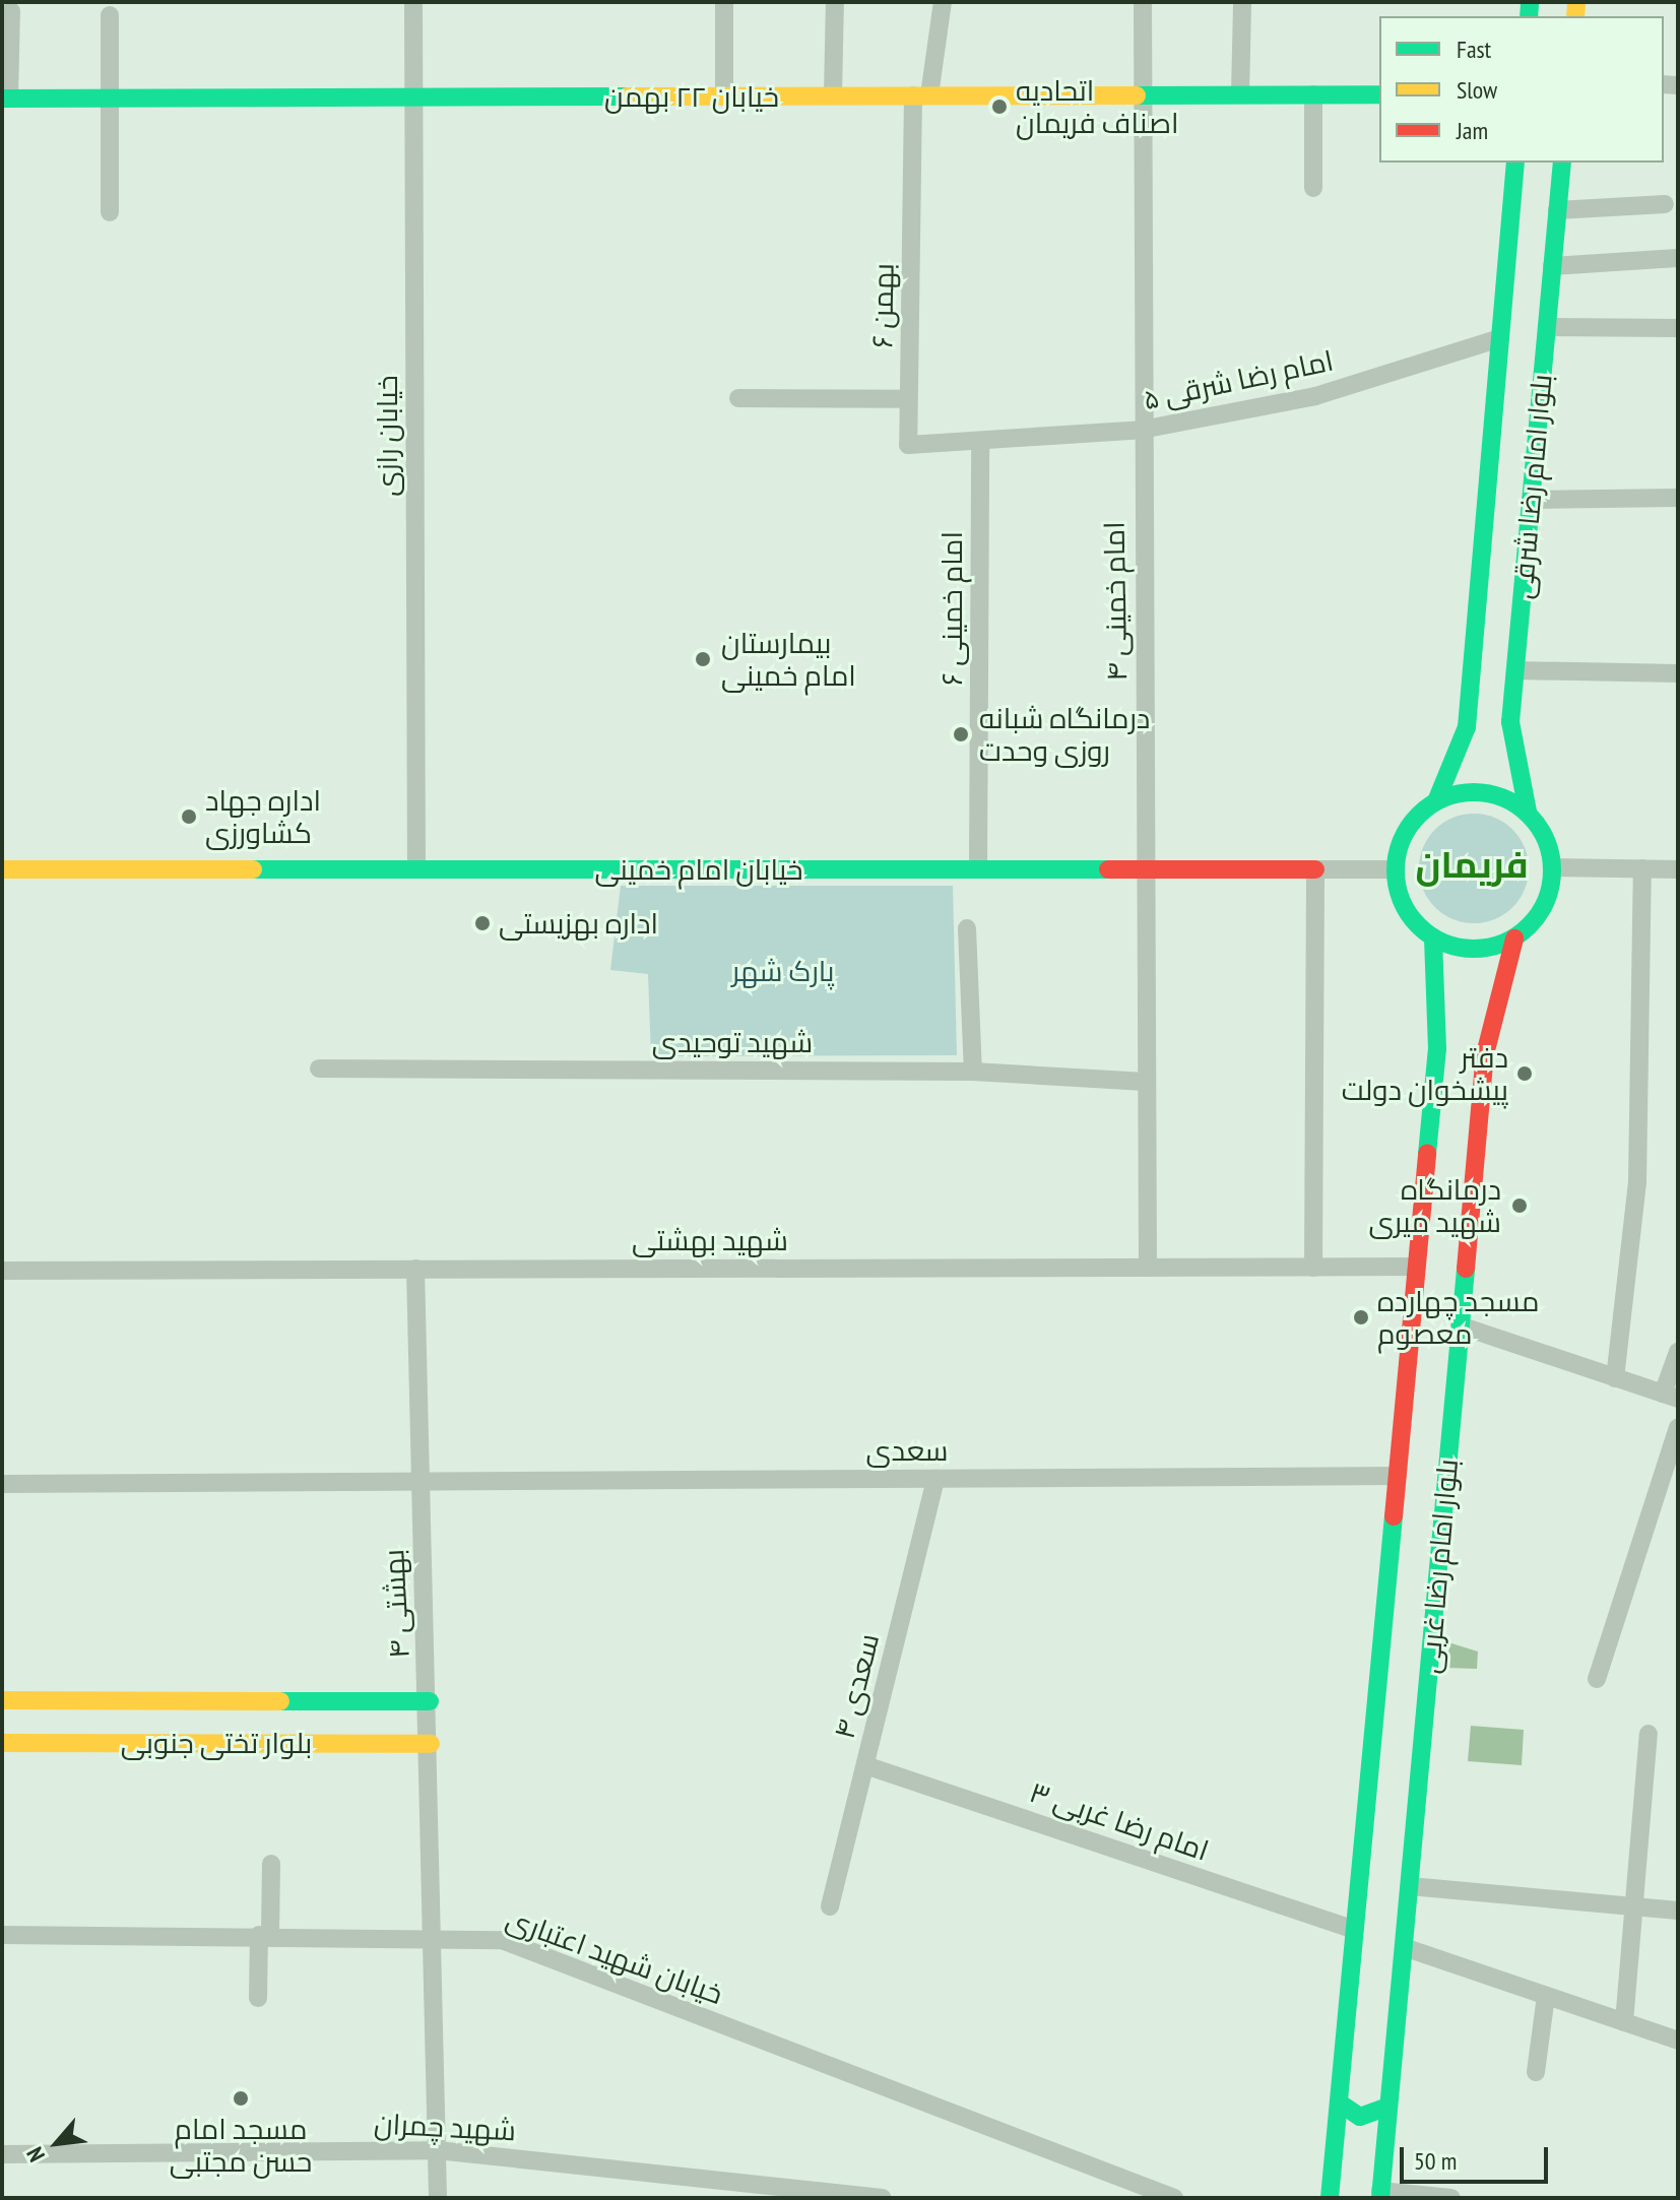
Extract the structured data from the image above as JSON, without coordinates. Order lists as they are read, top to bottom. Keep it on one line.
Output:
{"streets":{"main road":["خیابان ۲۲ بهمن","بلوار امام رضا شرقی","خیابان امام خمینی","بلوار امام رضا غربی","بلوار تختی جنوبی"],"street":["بهمن ۶","امام رضا شرقی ۵","خیابان رازی","امام خمینی ۴","امام خمینی ۶","شهید توحیدی","شهید بهشتی","سعدی","بهشتی ۴","سعدی ۴","امام رضا غربی ۳","خیابان شهید اعتباری","شهید چمران"]},"crossings":[["خیابان ۲۲ بهمن","بهمن ۶"],["خیابان ۲۲ بهمن","خیابان رازی"],["خیابان ۲۲ بهمن","امام خمینی ۴"],["بهمن ۶","امام رضا شرقی ۵"],["بهمن ۶","امام خمینی ۶"],["امام رضا شرقی ۵","بلوار امام رضا شرقی"],["امام رضا شرقی ۵","امام خمینی ۴"],["امام رضا شرقی ۵","امام خمینی ۶"],["خیابان رازی","خیابان امام خمینی"],["بلوار امام رضا شرقی","خیابان امام خمینی"],["بلوار امام رضا شرقی","بلوار امام رضا غربی"],["امام خمینی ۴","خیابان امام خمینی"],["امام خمینی ۴","شهید توحیدی"],["امام خمینی ۴","شهید بهشتی"],["امام خمینی ۶","خیابان امام خمینی"],["خیابان امام خمینی","بلوار امام رضا غربی"],["شهید بهشتی","بلوار امام رضا غربی"],["شهید بهشتی","بهشتی ۴"],["سعدی","بلوار امام رضا غربی"],["سعدی","بهشتی ۴"],["سعدی","سعدی ۴"],["بلوار امام رضا غربی","امام رضا غربی ۳"],["بهشتی ۴","بلوار تختی جنوبی"],["بهشتی ۴","خیابان شهید اعتباری"],["بهشتی ۴","شهید چمران"],["سعدی ۴","امام رضا غربی ۳"]],"districts":["فریمان"],"parks":["پارک شهر"],"places":["اتحادیه اصناف فریمان","بیمارستان امام خمینی","درمانگاه شبانه روزی وحدت","اداره جهاد کشاورزی","اداره بهزیستی","دفتر پیشخوان دولت","درمانگاه شهید میری","مسجد چهارده معصوم","مسجد امام حسن مجتبی"],"legend":["Fast","Slow","Jam"],"scale_bar":"50 m","north":"bottom left"}
